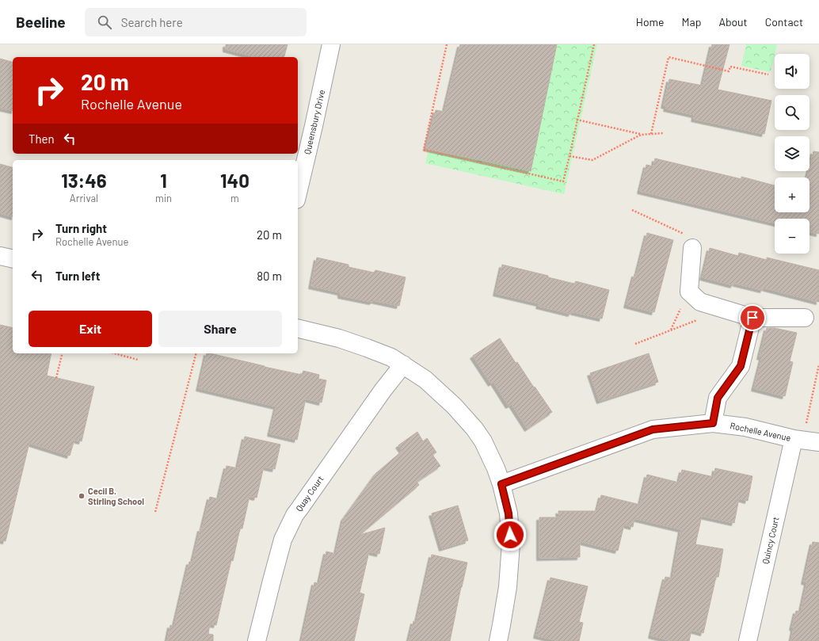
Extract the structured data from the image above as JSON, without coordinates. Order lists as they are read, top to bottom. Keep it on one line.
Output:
{"streets":{"street":["Queensbury Drive","Rochelle Avenue","Quay Court","Quincy Court"]},"crossings":[["Rochelle Avenue","Quincy Court"]],"places":["Cecil B. Stirling School"],"page":{"header":"Beeline","search":"Search here","nav":["Home","Map","About","Contact"],"map_buttons":["+","−"],"turn":["20 m","Rochelle Avenue"],"then":"Then","eta":["13:46","Arrival","1","min","140","m"],"list":[{"name":"Turn right","note":"Rochelle Avenue","value":"20 m"},{"name":"Turn left","value":"80 m"}],"buttons":["Exit","Share"]}}
